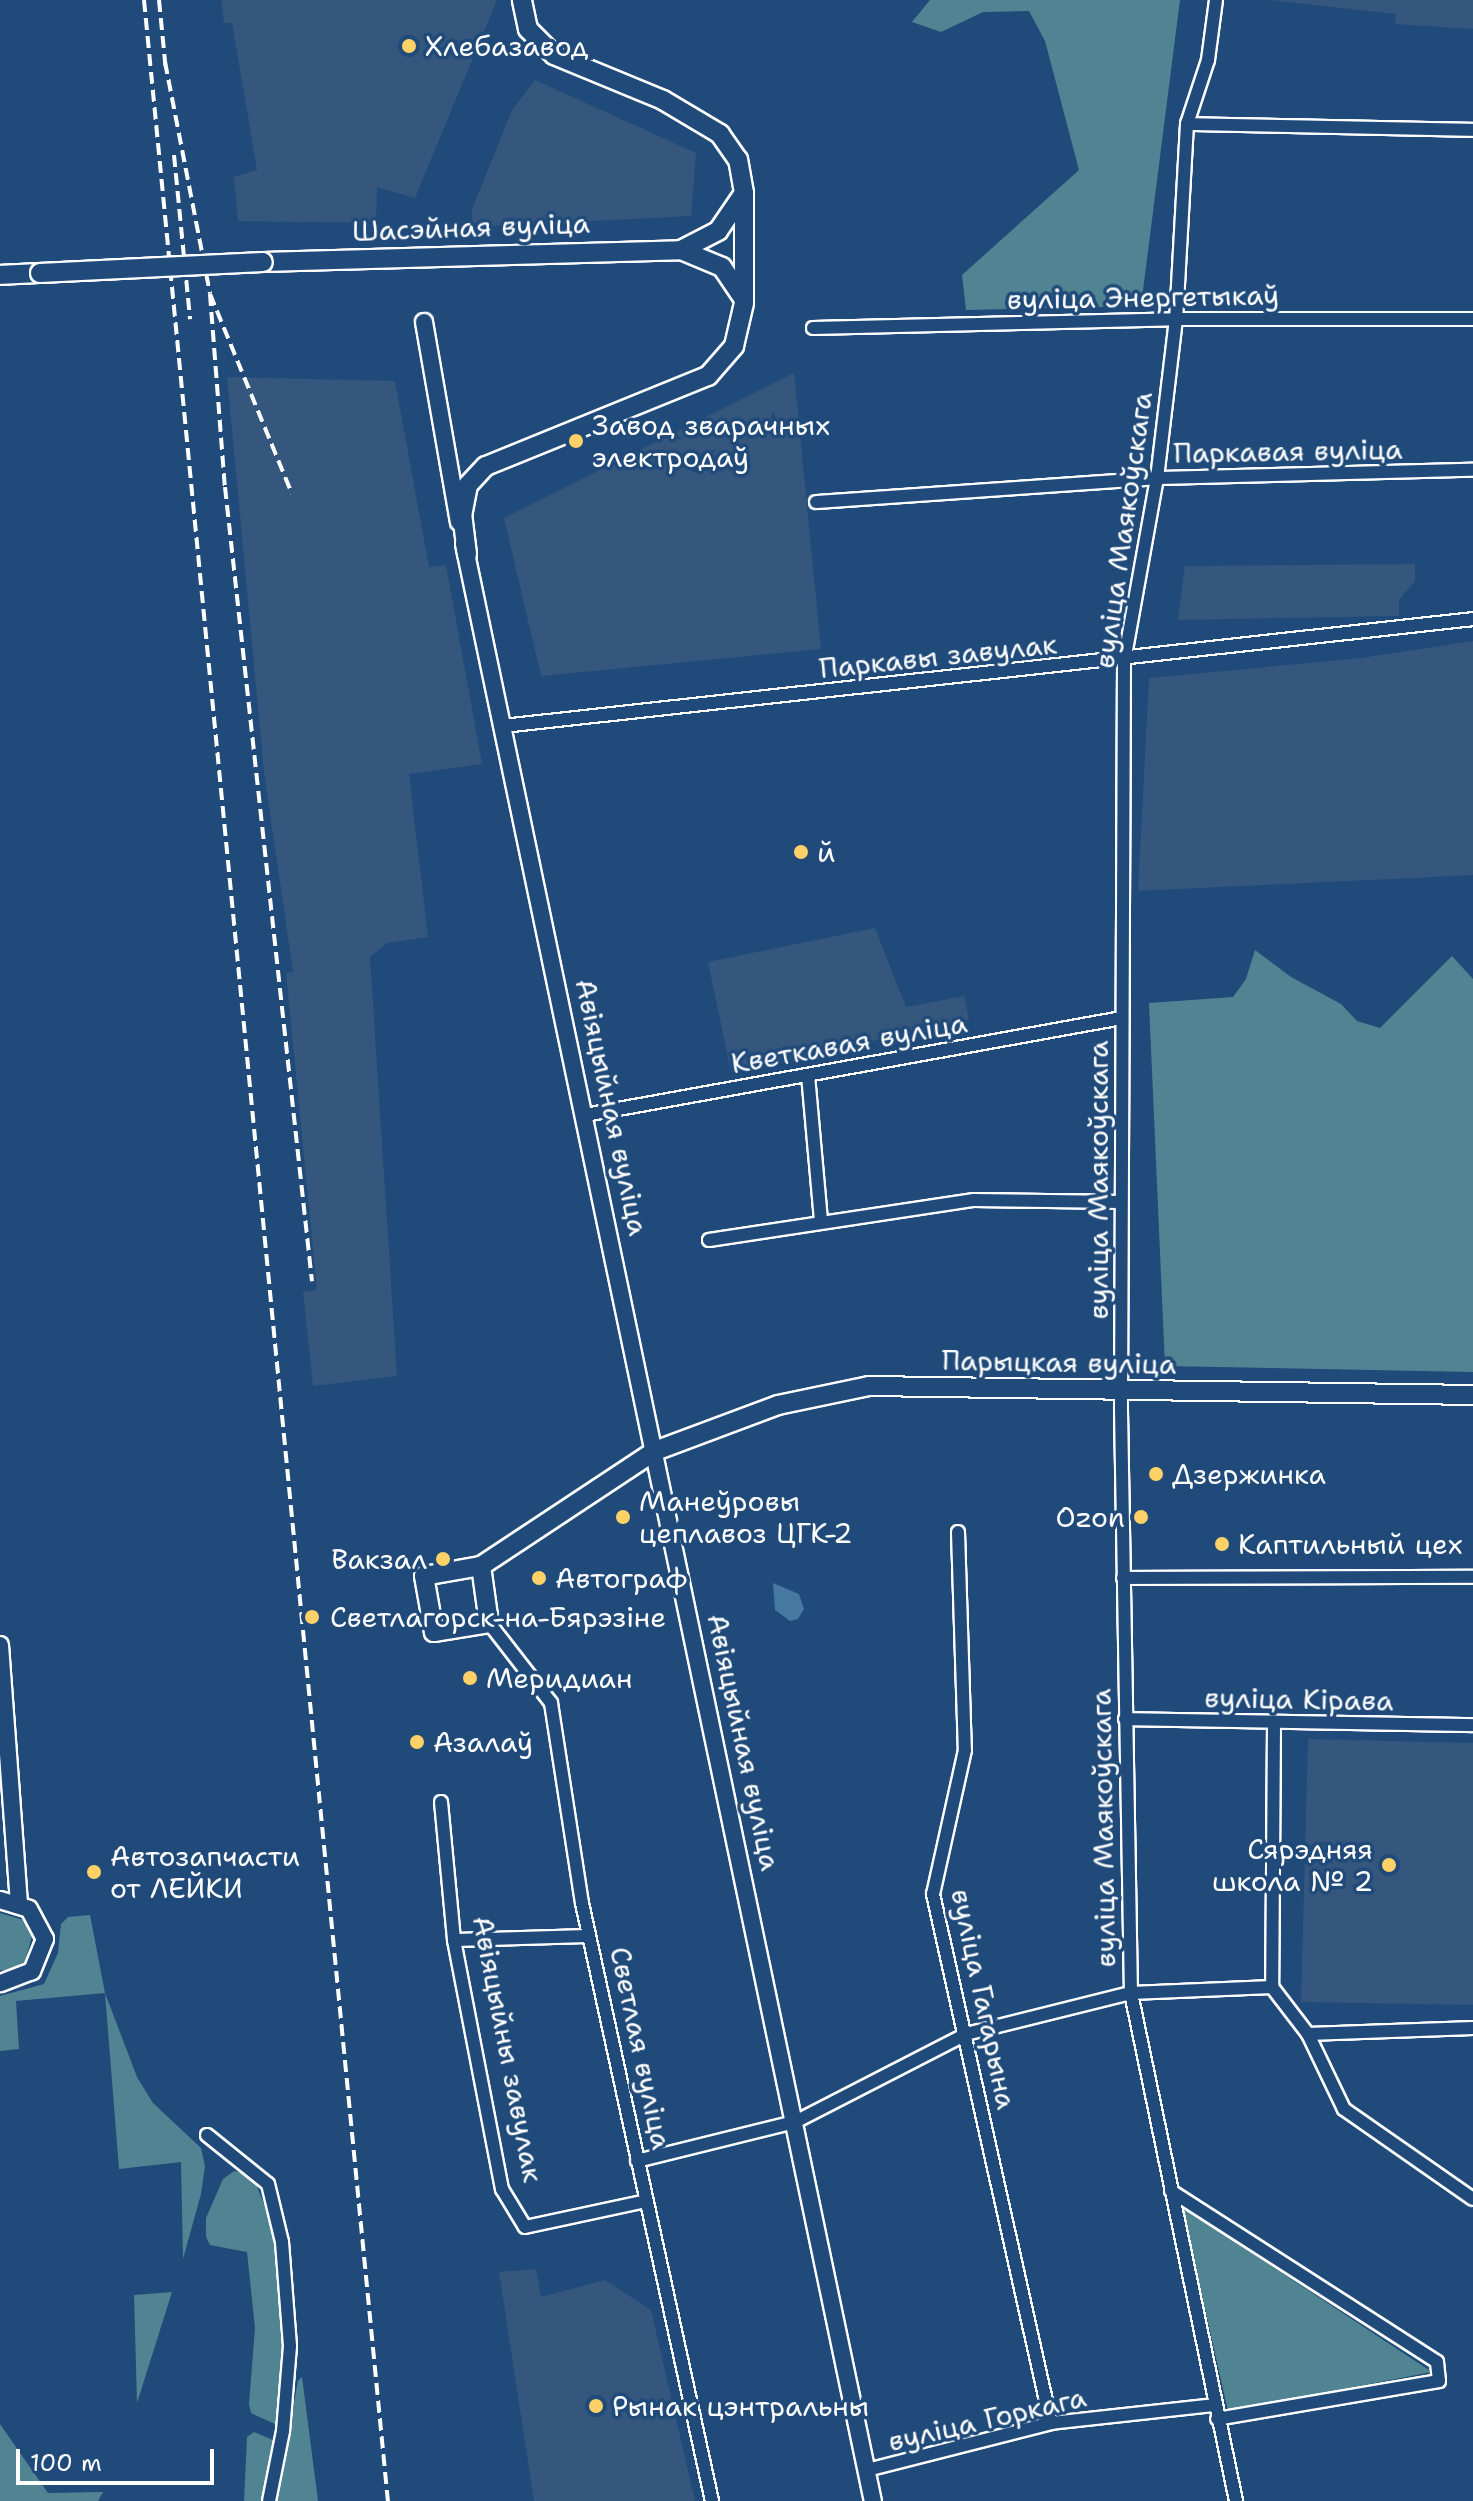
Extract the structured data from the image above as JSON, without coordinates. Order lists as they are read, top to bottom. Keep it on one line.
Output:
{"streets":{"main road":["Шасэйная вуліца","Авіяцыйная вуліца","Парыцкая вуліца","Светлая вуліца"],"street":["вуліца Энергетыкаў","Паркавая вуліца","вуліца Маякоўскага","Паркавы завулак","Кветкавая вуліца","вуліца Кірава","вуліца Гагарына","Авіяцыйны завулак","вуліца Горкага"]},"crossings":[["вуліца Энергетыкаў","вуліца Маякоўскага"],["Паркавая вуліца","вуліца Маякоўскага"],["вуліца Маякоўскага","Паркавы завулак"],["вуліца Маякоўскага","Кветкавая вуліца"],["вуліца Маякоўскага","Парыцкая вуліца"],["вуліца Маякоўскага","вуліца Кірава"],["вуліца Маякоўскага","вуліца Горкага"],["Паркавы завулак","Авіяцыйная вуліца"],["Кветкавая вуліца","Авіяцыйная вуліца"],["Авіяцыйная вуліца","Парыцкая вуліца"],["Авіяцыйная вуліца","вуліца Горкага"],["вуліца Гагарына","вуліца Горкага"],["Светлая вуліца","Авіяцыйны завулак"]],"places":["Хлебазавод","Завод зварачных электродаў","й","Дзержинка","Манеўровы цеплавоз ЦГК-2","Ozon","Каптильный цех","Вакзал","Автограф","Светлагорск-на-Бярэзіне","Меридиан","Азалаў","Сярэдняя школа № 2","Автозапчасти от ЛЕЙКИ","Рынак цэнтральны"],"scale_bar":"100 m"}
